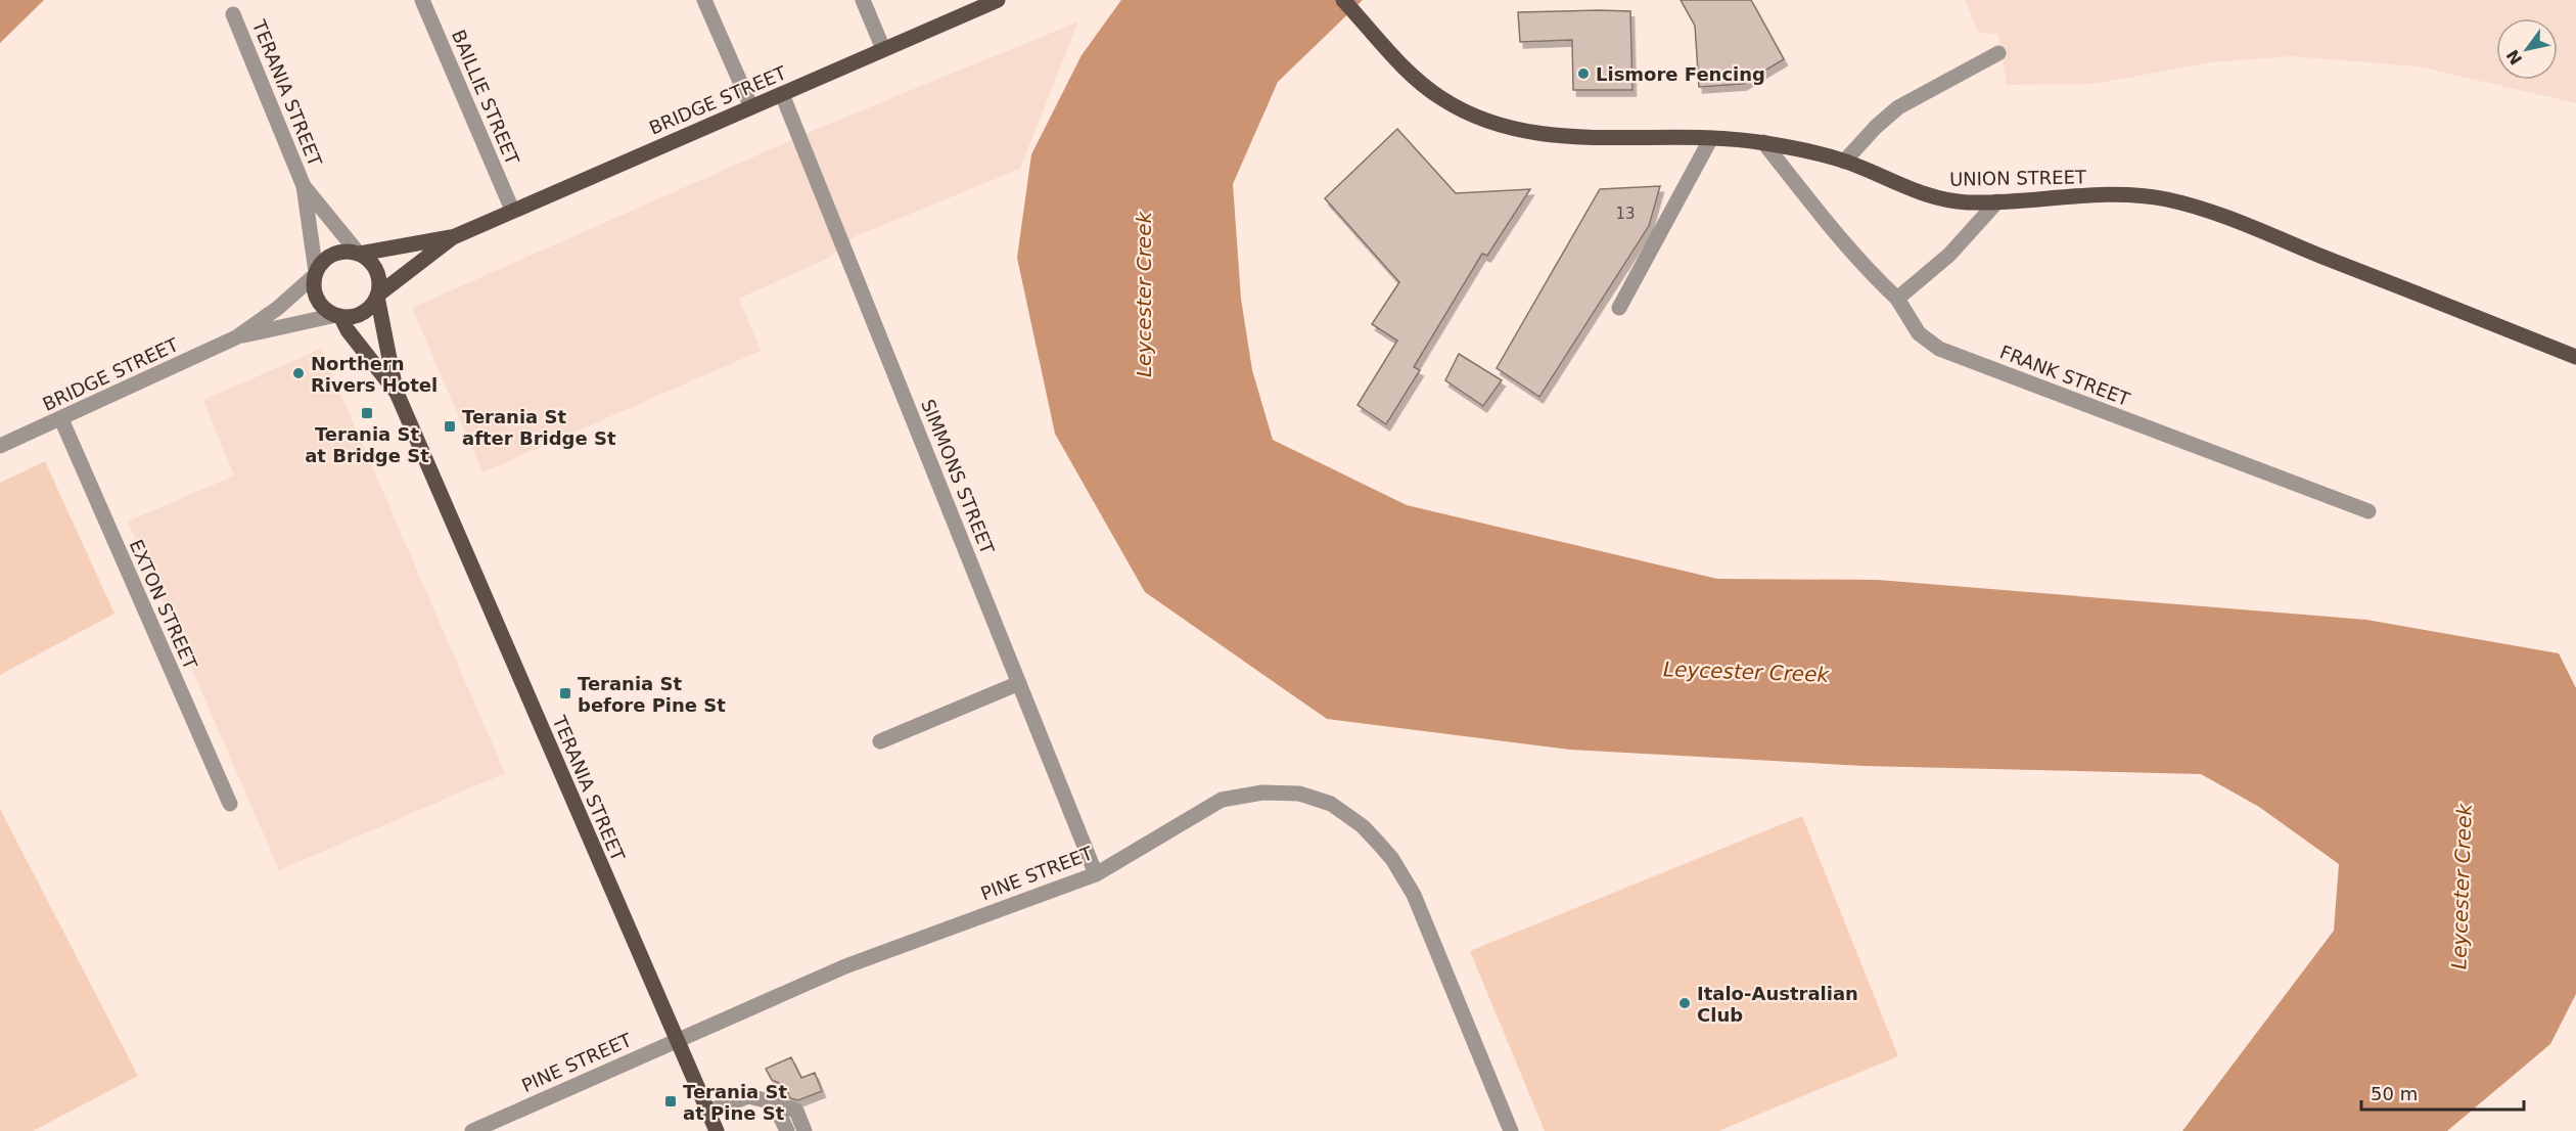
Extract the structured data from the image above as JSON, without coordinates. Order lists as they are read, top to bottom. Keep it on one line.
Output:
{"streets":{"main road":["TERANIA STREET","BRIDGE STREET","UNION STREET"],"street":["BAILLIE STREET","FRANK STREET","SIMMONS STREET","EXTON STREET","PINE STREET"]},"crossings":[["TERANIA STREET","BRIDGE STREET"],["TERANIA STREET","PINE STREET"],["BAILLIE STREET","BRIDGE STREET"],["BRIDGE STREET","SIMMONS STREET"],["BRIDGE STREET","EXTON STREET"],["UNION STREET","FRANK STREET"],["SIMMONS STREET","PINE STREET"]],"water":["Leycester Creek"],"places":{"other":["Lismore Fencing","Northern Rivers Hotel","Italo-Australian Club"],"transit":["Terania St at Bridge St","Terania St after Bridge St","Terania St before Pine St","Terania St at Pine St"]},"house_numbers":["13"],"scale_bar":"50 m","north":"bottom left"}
